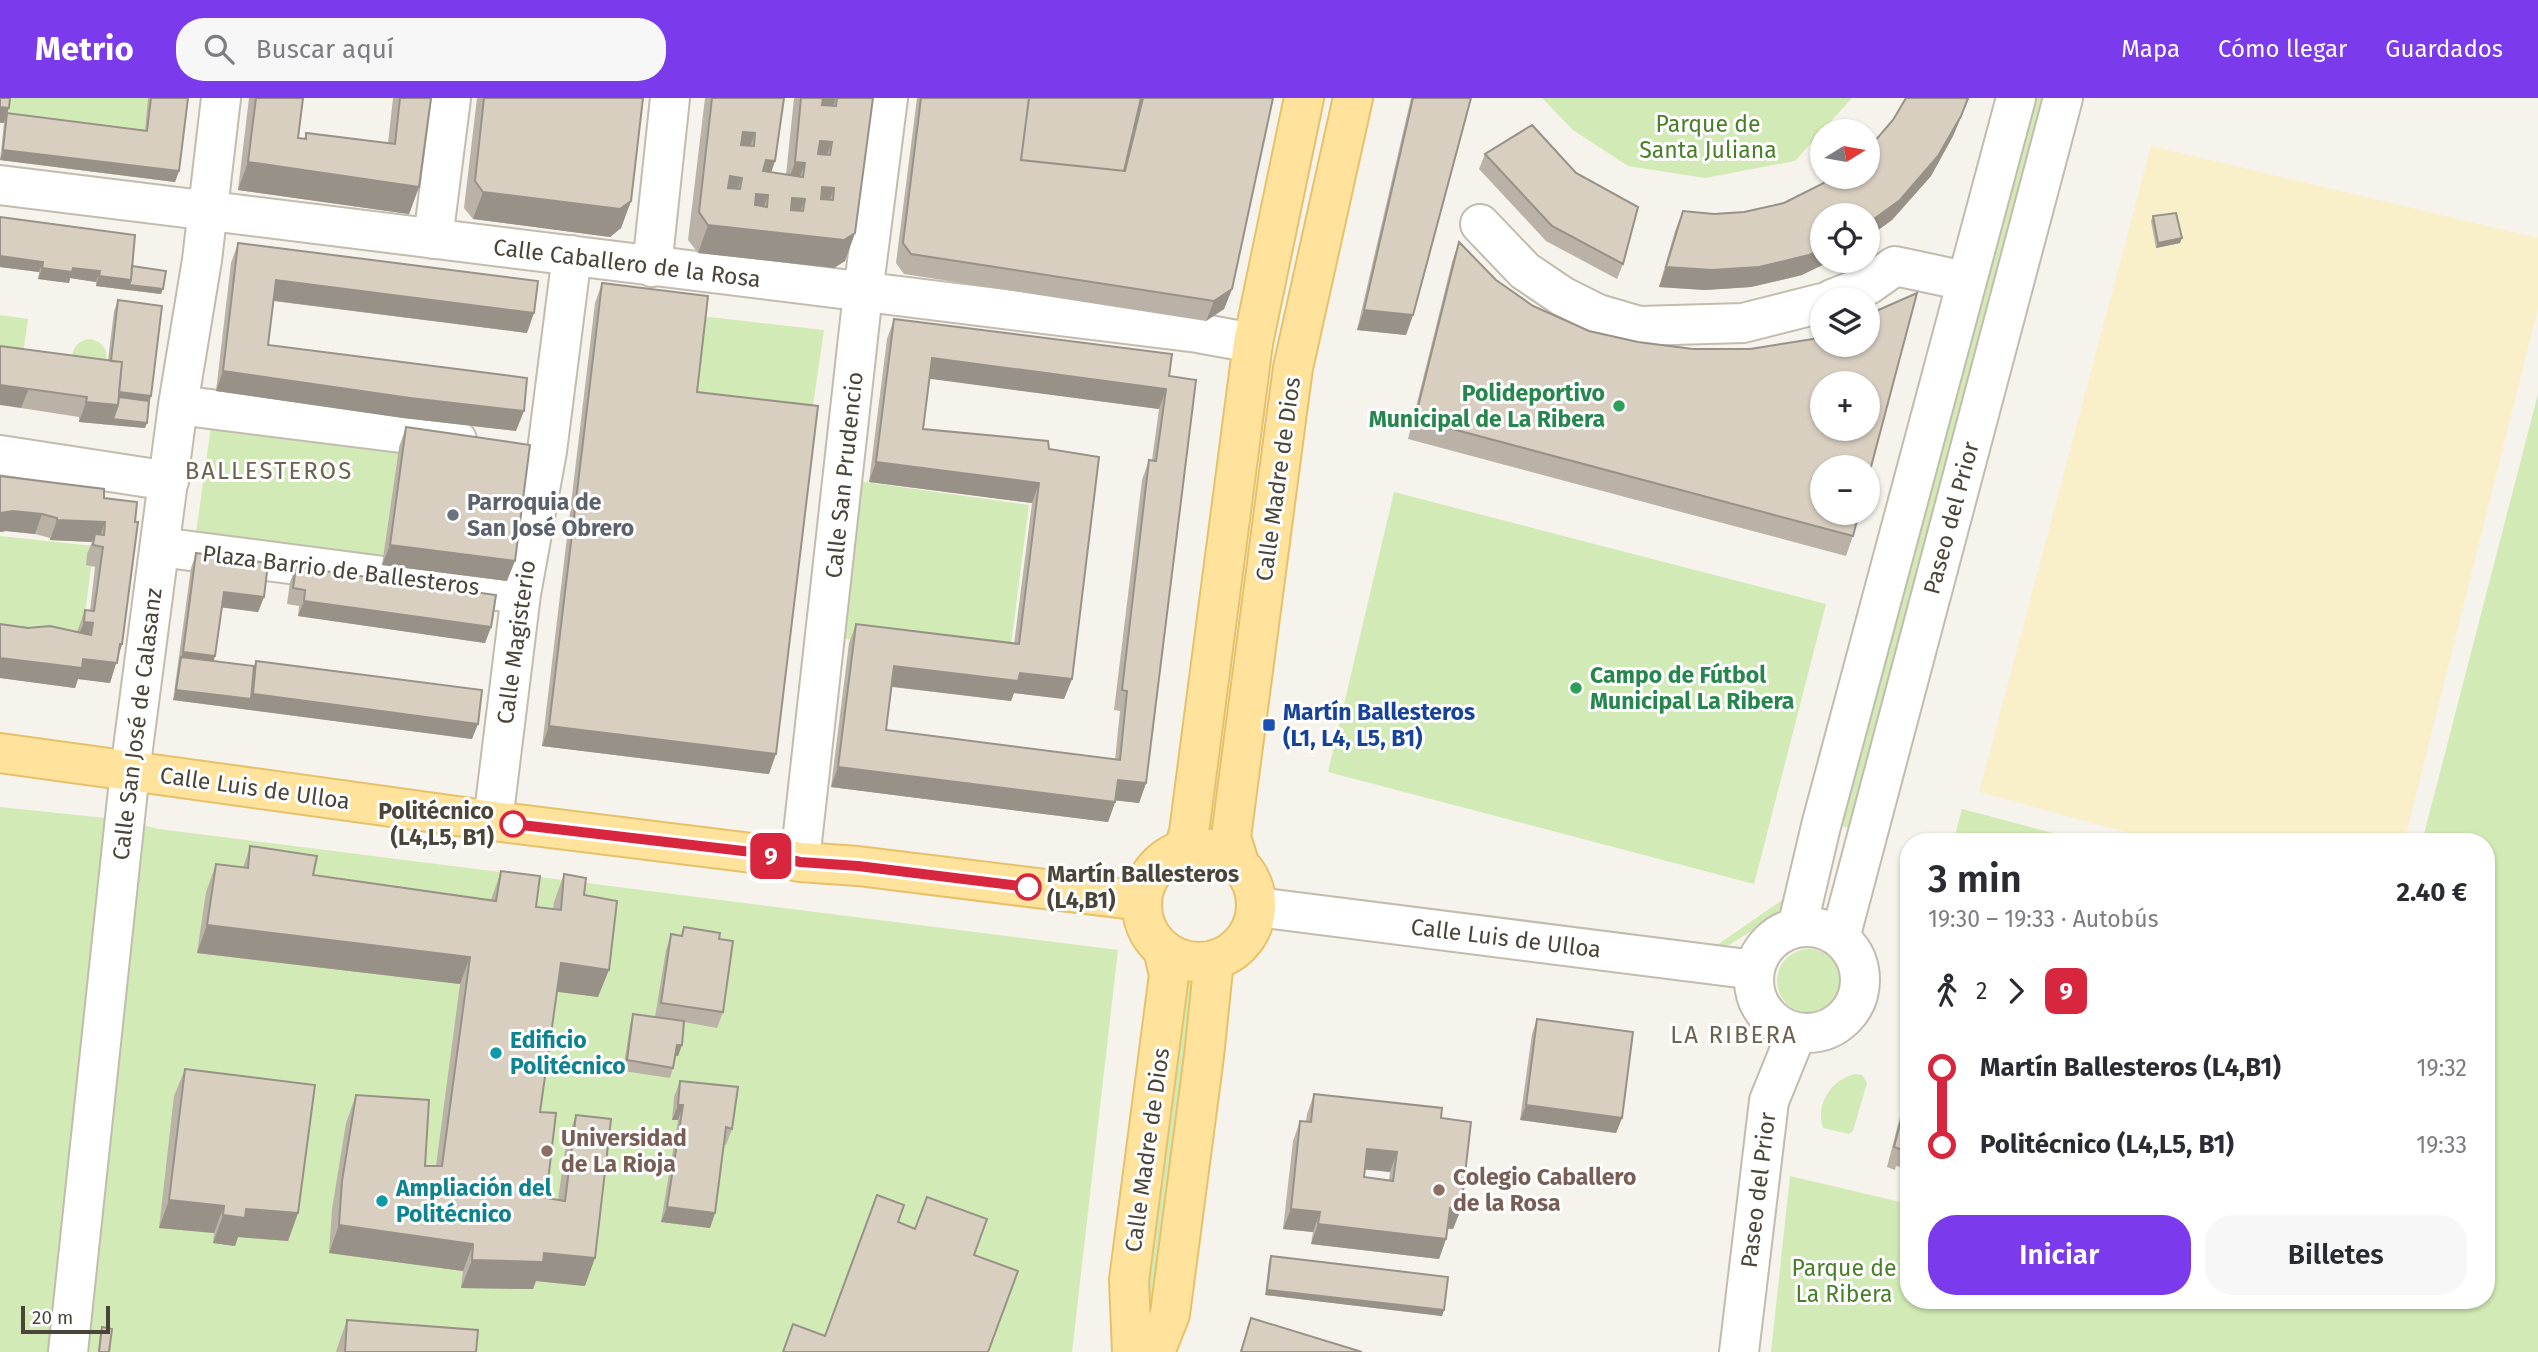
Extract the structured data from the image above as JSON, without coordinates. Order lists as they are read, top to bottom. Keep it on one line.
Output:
{"streets":{"main road":["Calle Madre de Dios","Calle Luis de Ulloa"],"street":["Calle Caballero de la Rosa","Calle San Prudencio","Paseo del Prior","Plaza Barrio de Ballesteros","Calle Magisterio","Calle San José de Calasanz"]},"crossings":[["Calle Caballero de la Rosa","Calle San Prudencio"],["Calle Caballero de la Rosa","Calle Madre de Dios"],["Calle Caballero de la Rosa","Calle Magisterio"],["Calle Caballero de la Rosa","Calle San José de Calasanz"],["Calle San Prudencio","Calle Luis de Ulloa"],["Calle Madre de Dios","Calle Luis de Ulloa"],["Paseo del Prior","Calle Luis de Ulloa"],["Plaza Barrio de Ballesteros","Calle Magisterio"],["Plaza Barrio de Ballesteros","Calle San José de Calasanz"],["Calle Magisterio","Calle Luis de Ulloa"],["Calle San José de Calasanz","Calle Luis de Ulloa"]],"districts":["BALLESTEROS","LA RIBERA"],"parks":["Parque de Santa Juliana","Parque de La Ribera"],"places":{"other":["Polideportivo Municipal de La Ribera","Parroquia de San José Obrero","Campo de Fútbol Municipal La Ribera","Politécnico (L4,L5, B1)","Martín Ballesteros (L4,B1)","Edificio Politécnico","Universidad de La Rioja","Colegio Caballero de la Rosa","Ampliación del Politécnico"],"transit":["Martín Ballesteros (L1, L4, L5, B1)"]},"lines":["bus line 9"],"scale_bar":"20 m","north":"right","page":{"header":"Metrio","search":"Buscar aquí","nav":["Mapa","Cómo llegar","Guardados"],"on_map":"9","map_buttons":["+","−"],"heading":["3 min","19:30 – 19:33 · Autobús","2.40 €"],"legs":["2","9"],"list":[{"name":"Martín Ballesteros (L4,B1)","value":"19:32"},{"name":"Politécnico (L4,L5, B1)","value":"19:33"}],"buttons":["Iniciar","Billetes"],"scale":"20 m"}}
